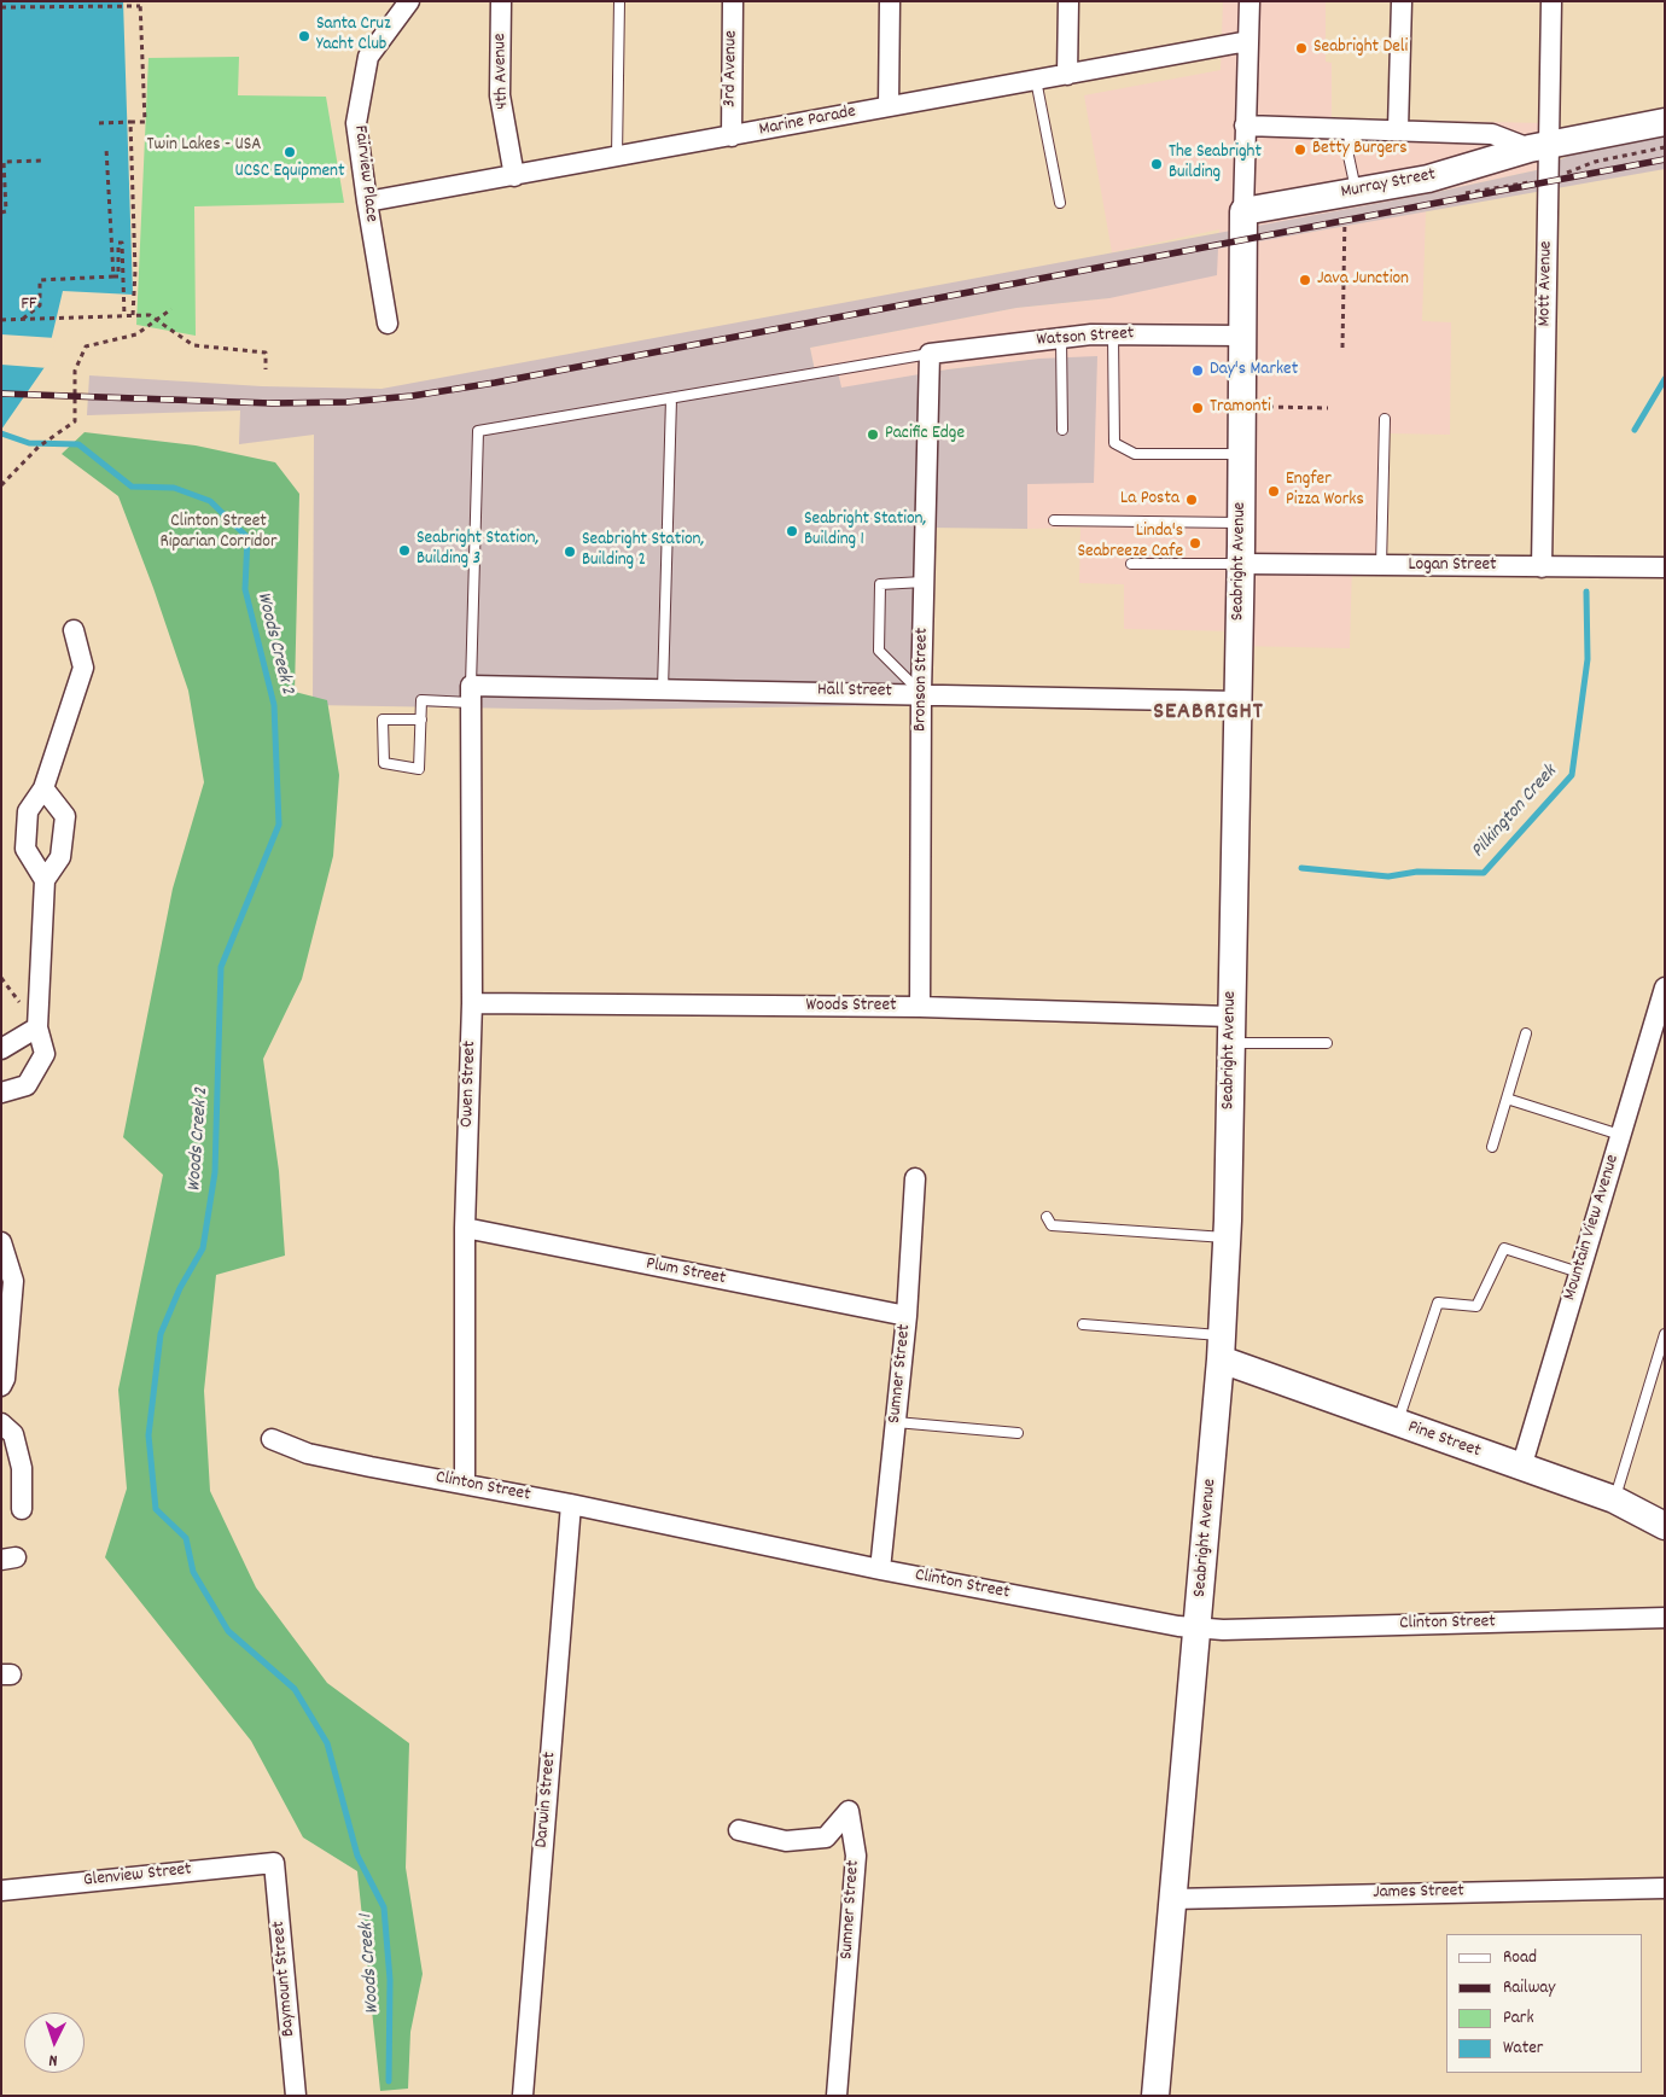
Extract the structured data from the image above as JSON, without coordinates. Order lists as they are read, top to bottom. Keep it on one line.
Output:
{"streets":{"main road":["Murray Street","Seabright Avenue","Pine Street"],"street":["3rd Avenue","4th Avenue","Marine Parade","Fairview Place","Mott Avenue","Watson Street","Logan Street","Bronson Street","Hall Street","Woods Street","Owen Street","Mountain View Avenue","Plum Street","Sumner Street","Clinton Street","Darwin Street","Glenview Street","James Street","Baymount Street"],"path":["FF"]},"crossings":[["3rd Avenue","Marine Parade"],["4th Avenue","Marine Parade"],["Marine Parade","Fairview Place"],["Marine Parade","Seabright Avenue"],["Murray Street","Mott Avenue"],["Murray Street","Seabright Avenue"],["Mott Avenue","Logan Street"],["Watson Street","Seabright Avenue"],["Watson Street","Bronson Street"],["Seabright Avenue","Logan Street"],["Seabright Avenue","Hall Street"],["Seabright Avenue","Woods Street"],["Seabright Avenue","Pine Street"],["Seabright Avenue","Clinton Street"],["Seabright Avenue","James Street"],["Bronson Street","Hall Street"],["Bronson Street","Woods Street"],["Hall Street","Owen Street"],["Woods Street","Owen Street"],["Owen Street","Plum Street"],["Owen Street","Clinton Street"],["Mountain View Avenue","Pine Street"],["Plum Street","Sumner Street"],["Sumner Street","Clinton Street"],["Clinton Street","Darwin Street"],["Glenview Street","Baymount Street"]],"districts":["SEABRIGHT"],"water":["Woods Creek 2","Pilkington Creek","Woods Creek 1"],"parks":["Twin Lakes - USA","Clinton Street Riparian Corridor"],"places":["Santa Cruz Yacht Club","Seabright Deli","Betty Burgers","UCSC Equipment","The Seabright Building","Java Junction","Day's Market","Tramonti","Pacific Edge","Engfer Pizza Works","La Posta","Seabright Station, Building 1","Linda's Seabreeze Cafe","Seabright Station, Building 3","Seabright Station, Building 2"],"legend":["Road","Railway","Park","Water"],"north":"bottom"}
